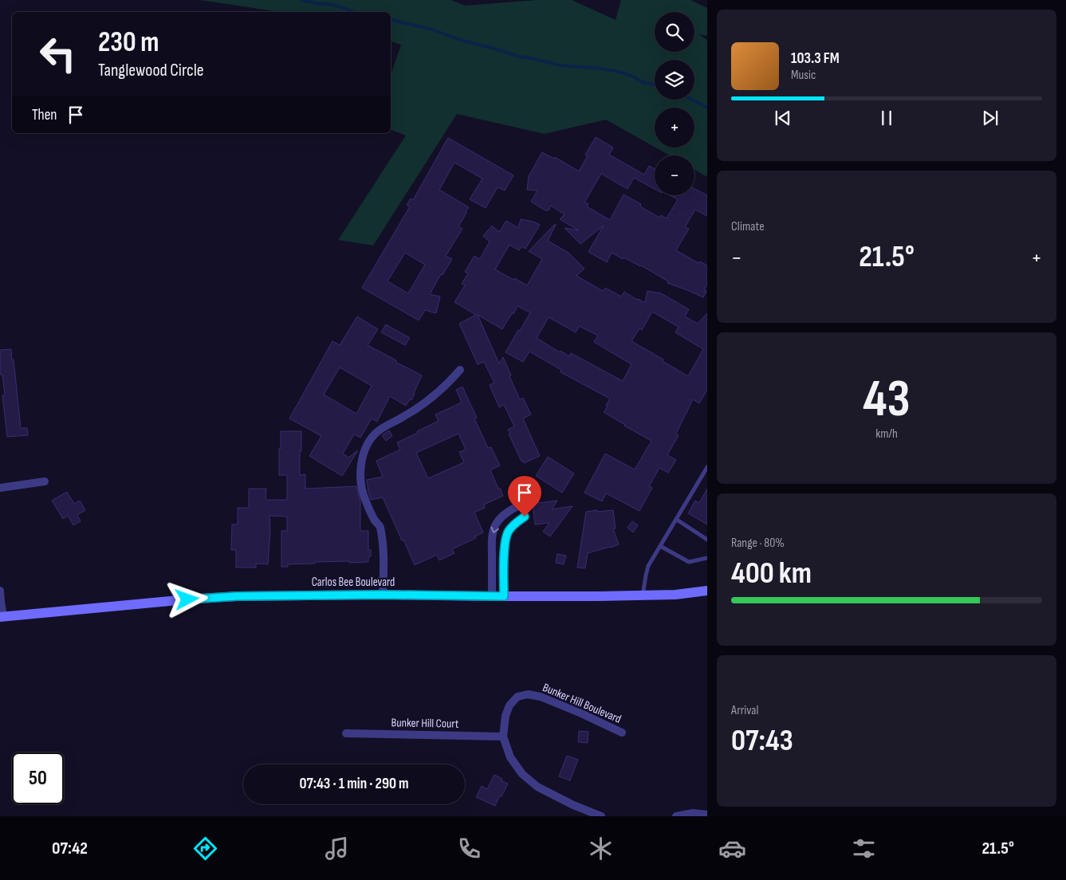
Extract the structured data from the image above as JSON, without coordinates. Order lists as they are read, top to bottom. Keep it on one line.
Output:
{"streets":{"main road":["Carlos Bee Boulevard"],"street":["Bunker Hill Boulevard","Bunker Hill Court"]},"crossings":[["Bunker Hill Boulevard","Bunker Hill Court"]],"page":{"map_buttons":["+","−"],"turn":["230 m","Tanglewood Circle"],"song":["103.3 FM","Music"],"then":"Then","tile":["Climate",["43","km/h"],["Range · 80%","400 km"],["Arrival","07:43"]],"heat":["−","21.5°","+"],"limit":"50","trip":"07:43 · 1 min · 290 m","tabs":["07:42","21.5°"]}}
